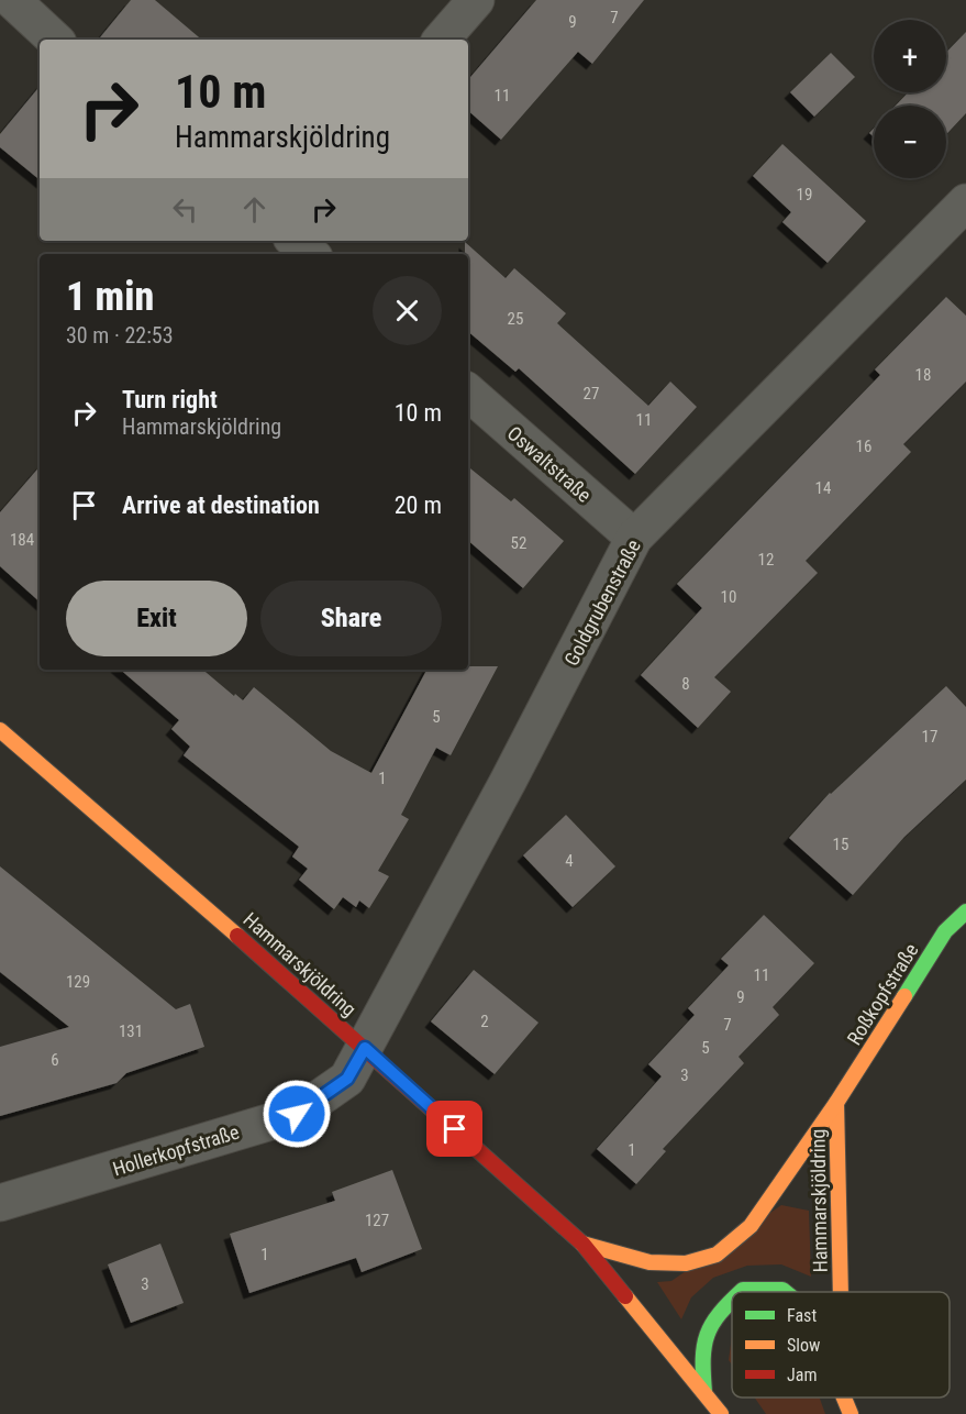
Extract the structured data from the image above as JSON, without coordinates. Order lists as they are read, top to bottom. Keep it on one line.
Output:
{"streets":{"main road":["Hammarskjöldring","Roßkopfstraße"],"street":["Oswaltstraße","Goldgrubenstraße","Hollerkopfstraße"]},"crossings":[["Oswaltstraße","Goldgrubenstraße"],["Goldgrubenstraße","Hammarskjöldring"],["Goldgrubenstraße","Hollerkopfstraße"],["Hammarskjöldring","Roßkopfstraße"],["Hammarskjöldring","Hollerkopfstraße"]],"house_numbers":["7","9","11","19","25","18","27","11","16","14","184","52","12","10","8","5","17","1","15","4","11","129","9","2","7","131","5","6","3","1","127","1","3"],"legend":["Fast","Slow","Jam"],"page":{"map_buttons":["+","−"],"turn":["10 m","Hammarskjöldring"],"heading":["1 min","30 m · 22:53"],"list":[{"name":"Turn right","note":"Hammarskjöldring","value":"10 m"},{"name":"Arrive at destination","value":"20 m"}],"buttons":["Exit","Share"]}}
